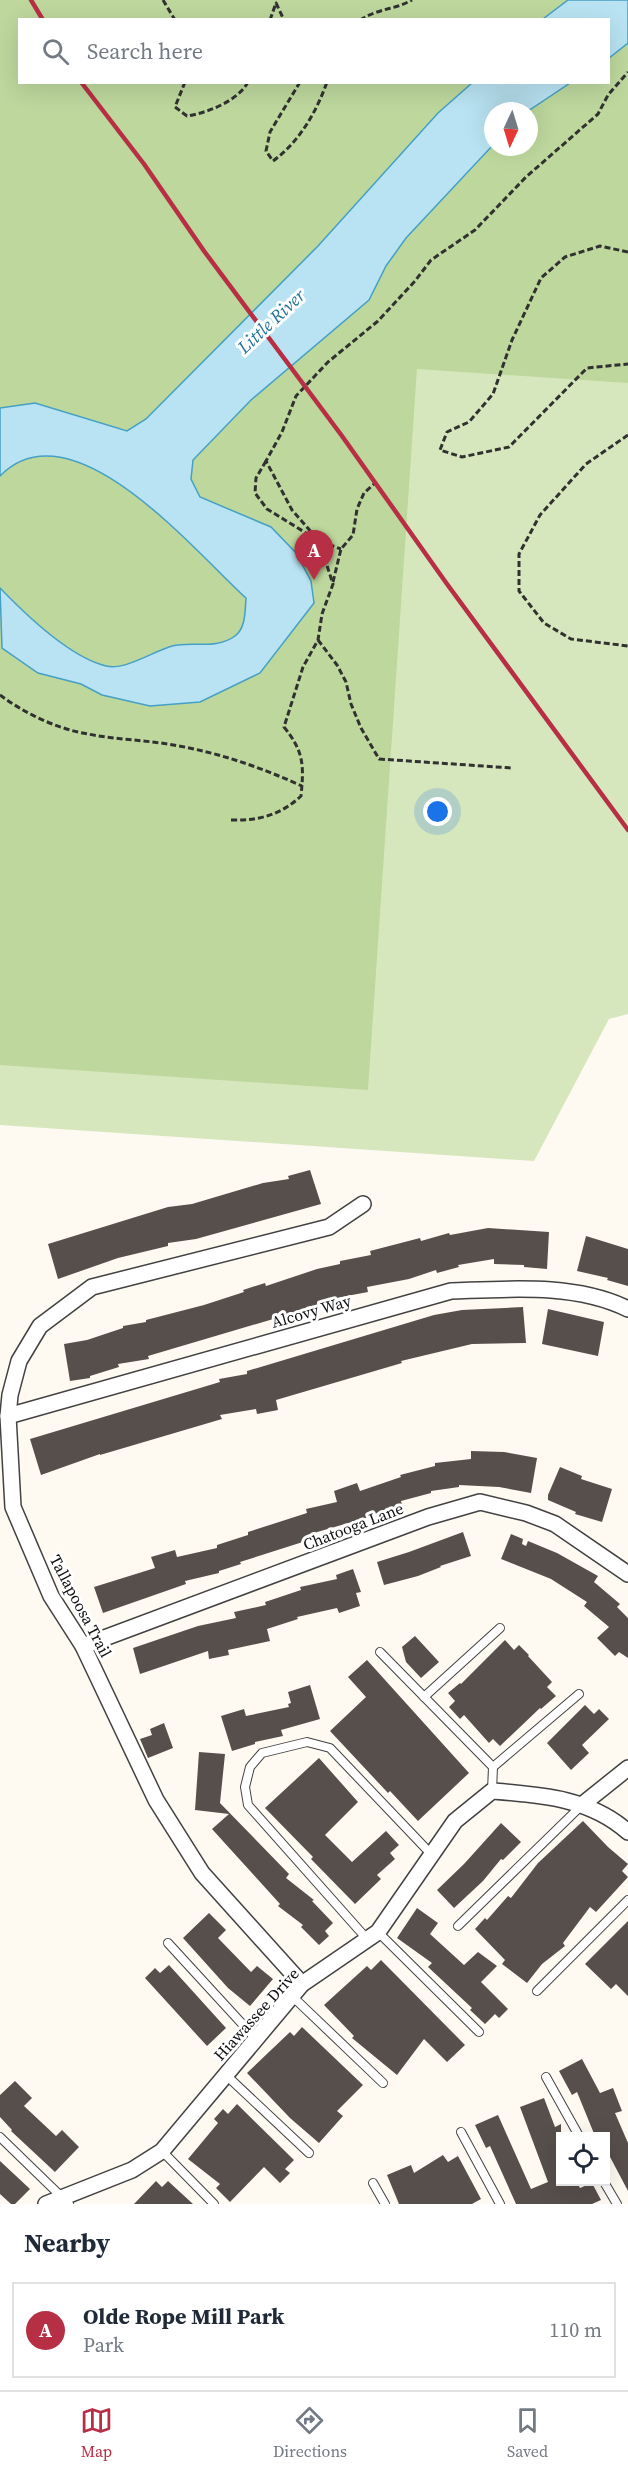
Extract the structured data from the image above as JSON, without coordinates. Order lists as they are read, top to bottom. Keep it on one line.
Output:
{"streets":{"street":["Alcovy Way","Chatooga Lane","Tallapoosa Trail","Hiawassee Drive"]},"crossings":[["Alcovy Way","Tallapoosa Trail"],["Chatooga Lane","Tallapoosa Trail"],["Tallapoosa Trail","Hiawassee Drive"]],"water":["Little River"],"north":"bottom","page":{"search":"Search here","pins":"A","heading":"Nearby","list":[{"mark":"A","name":"Olde Rope Mill Park","note":"Park","value":"110 m"}],"nav":["Map","Directions","Saved"]}}
